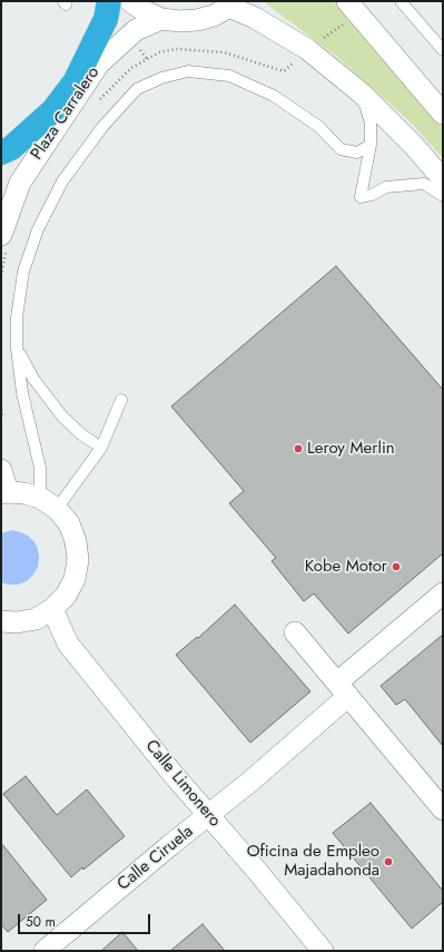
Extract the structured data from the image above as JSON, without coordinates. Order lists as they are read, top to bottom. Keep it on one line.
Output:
{"streets":{"street":["Plaza Carralero","Calle Limonero","Calle Ciruela"]},"crossings":[["Calle Limonero","Calle Ciruela"]],"places":["Leroy Merlin","Kobe Motor","Oficina de Empleo Majadahonda"],"scale_bar":"50 m"}
